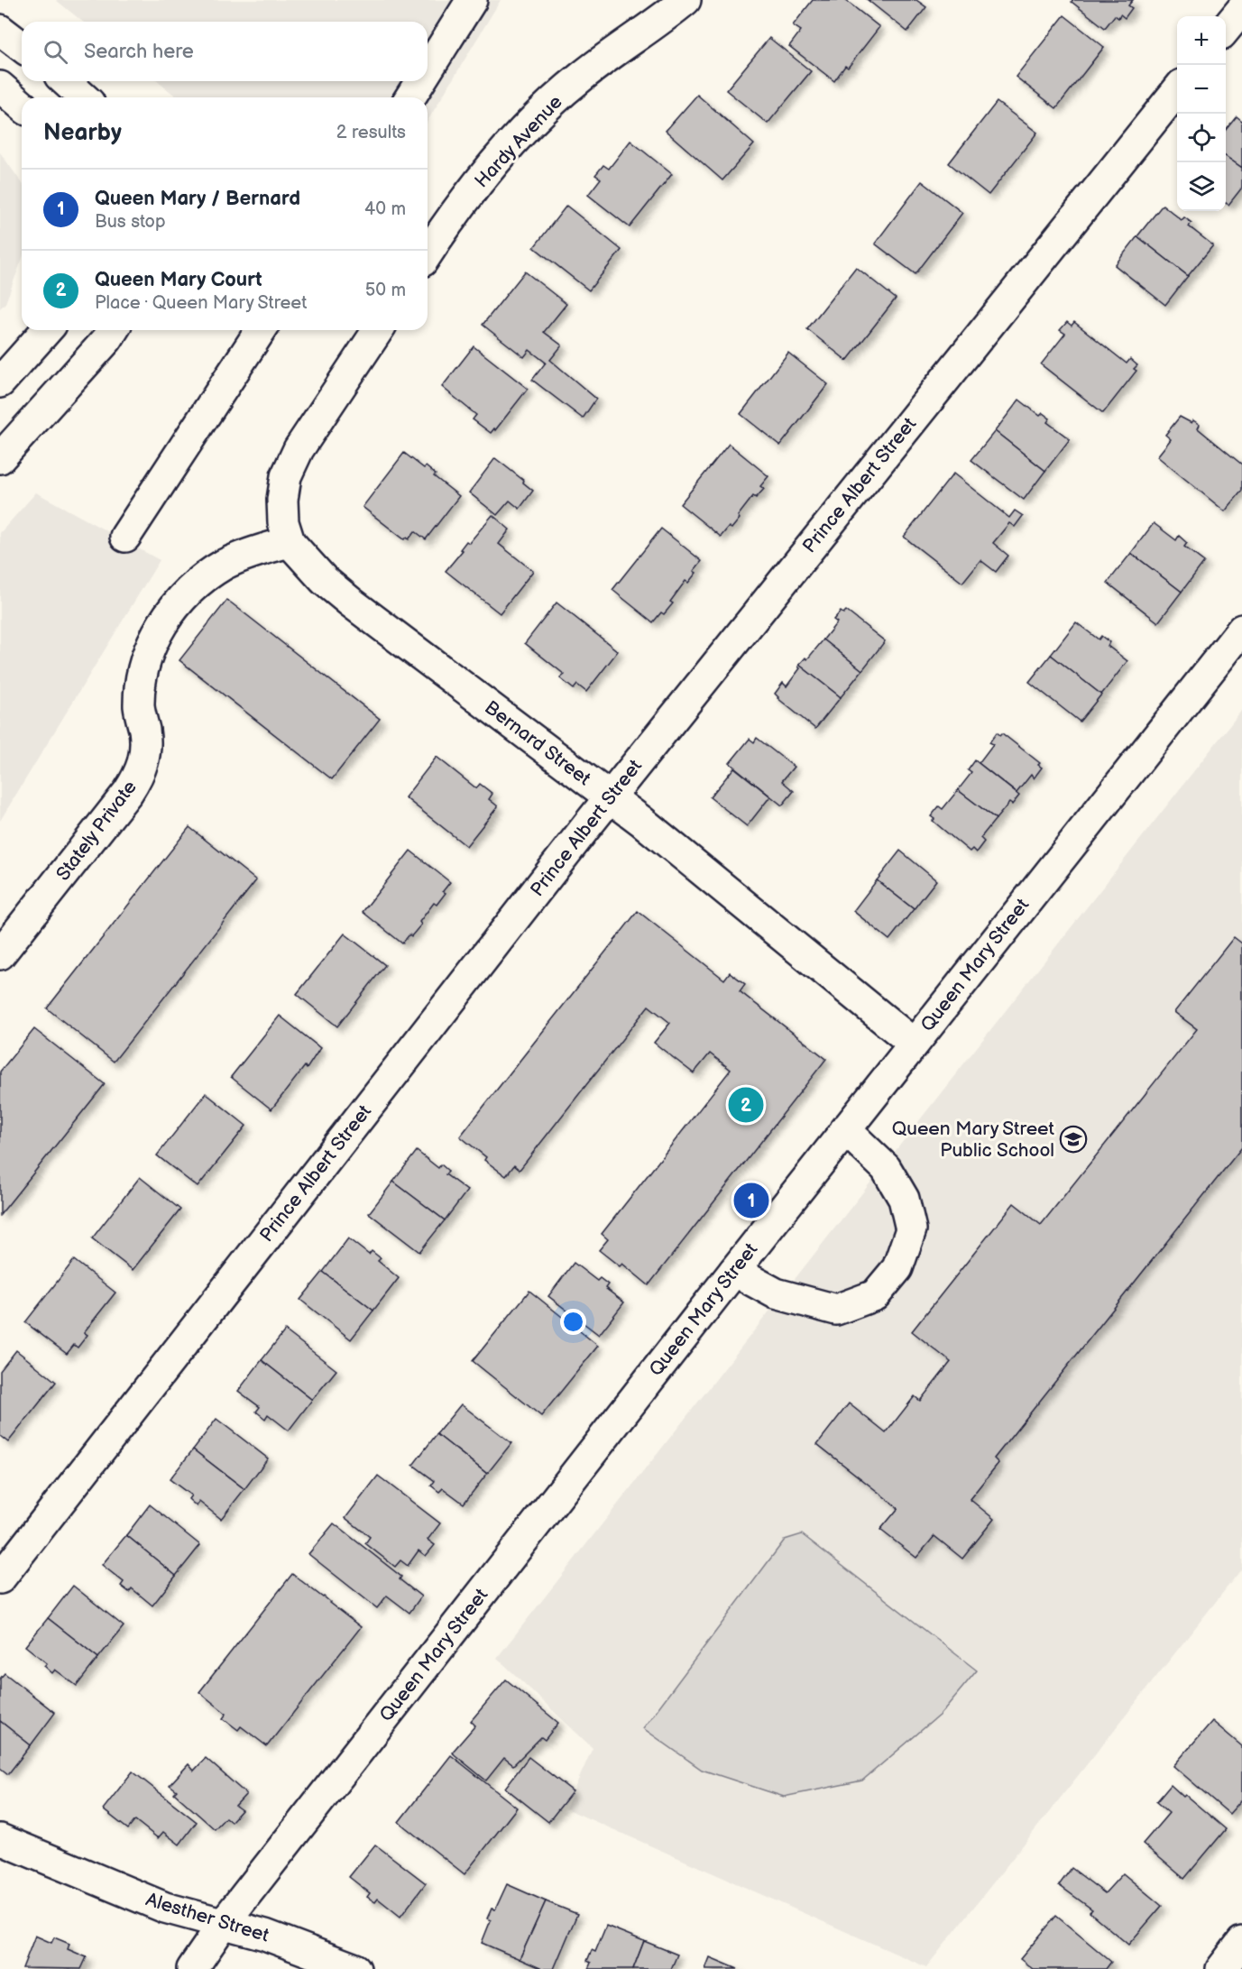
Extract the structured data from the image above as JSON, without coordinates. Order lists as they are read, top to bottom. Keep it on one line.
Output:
{"streets":{"street":["Hardy Avenue","Prince Albert Street","Bernard Street","Stately Private","Queen Mary Street","Alesther Street"]},"crossings":[["Prince Albert Street","Bernard Street"],["Bernard Street","Stately Private"],["Bernard Street","Queen Mary Street"],["Queen Mary Street","Alesther Street"]],"places":{"school or university":["Queen Mary Street Public School"]},"page":{"map_buttons":["+","−"],"search":"Search here","heading":["Nearby","2 results"],"list":[{"mark":"1","name":"Queen Mary / Bernard","note":"Bus stop","value":"40 m"},{"mark":"2","name":"Queen Mary Court","note":"Place · Queen Mary Street","value":"50 m"}],"pins":["2","1"]}}
